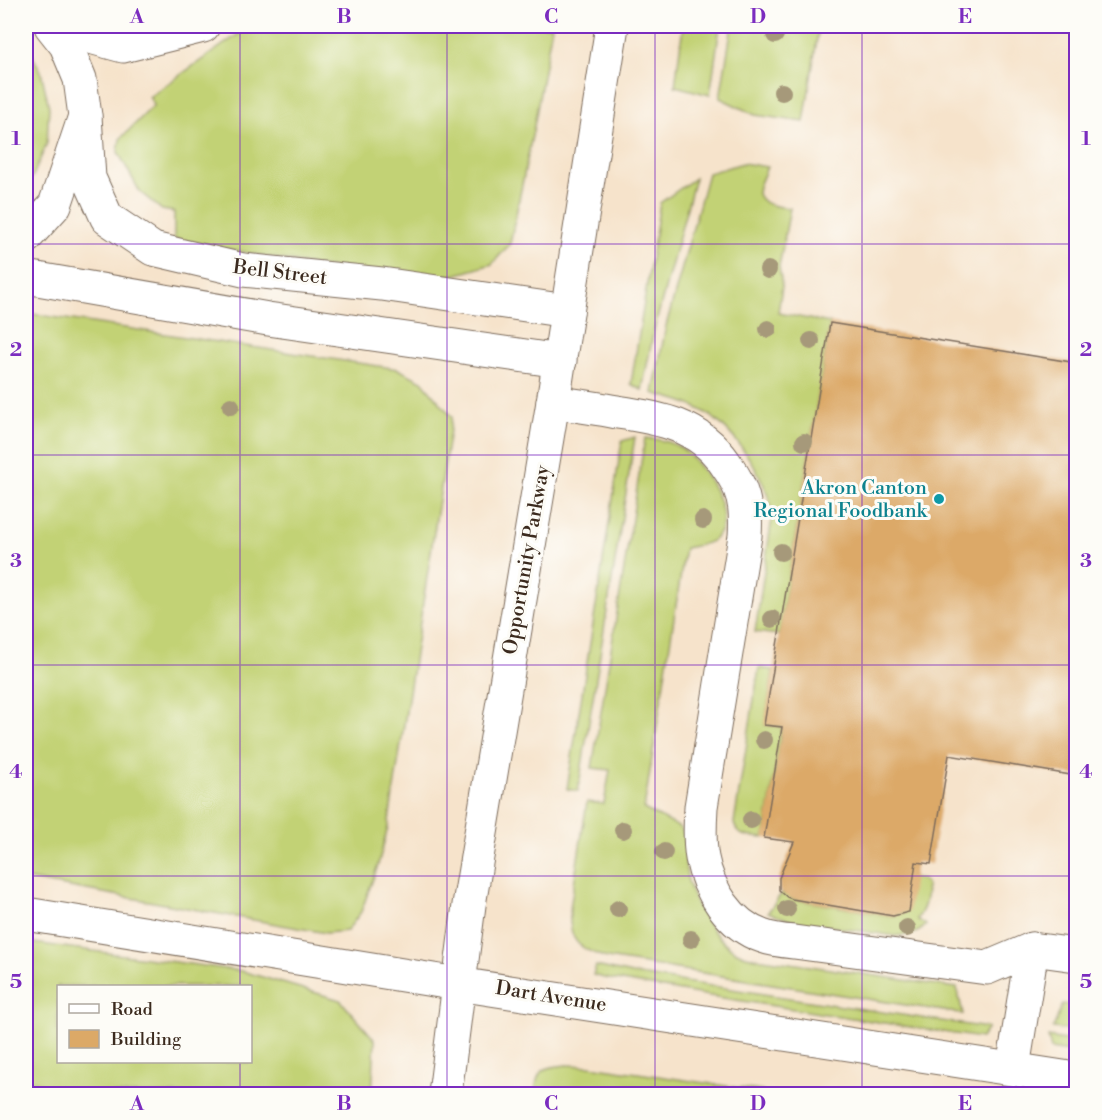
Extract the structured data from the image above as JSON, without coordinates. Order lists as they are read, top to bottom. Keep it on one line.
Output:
{"streets":{"main road":["Bell Street","Opportunity Parkway","Dart Avenue"]},"crossings":[["Bell Street","Opportunity Parkway"],["Opportunity Parkway","Dart Avenue"]],"places":["Akron Canton Regional Foodbank"],"legend":["Road","Building"],"grid":{"columns":["A","B","C","D","E"],"rows":["1","2","3","4","5"]}}
